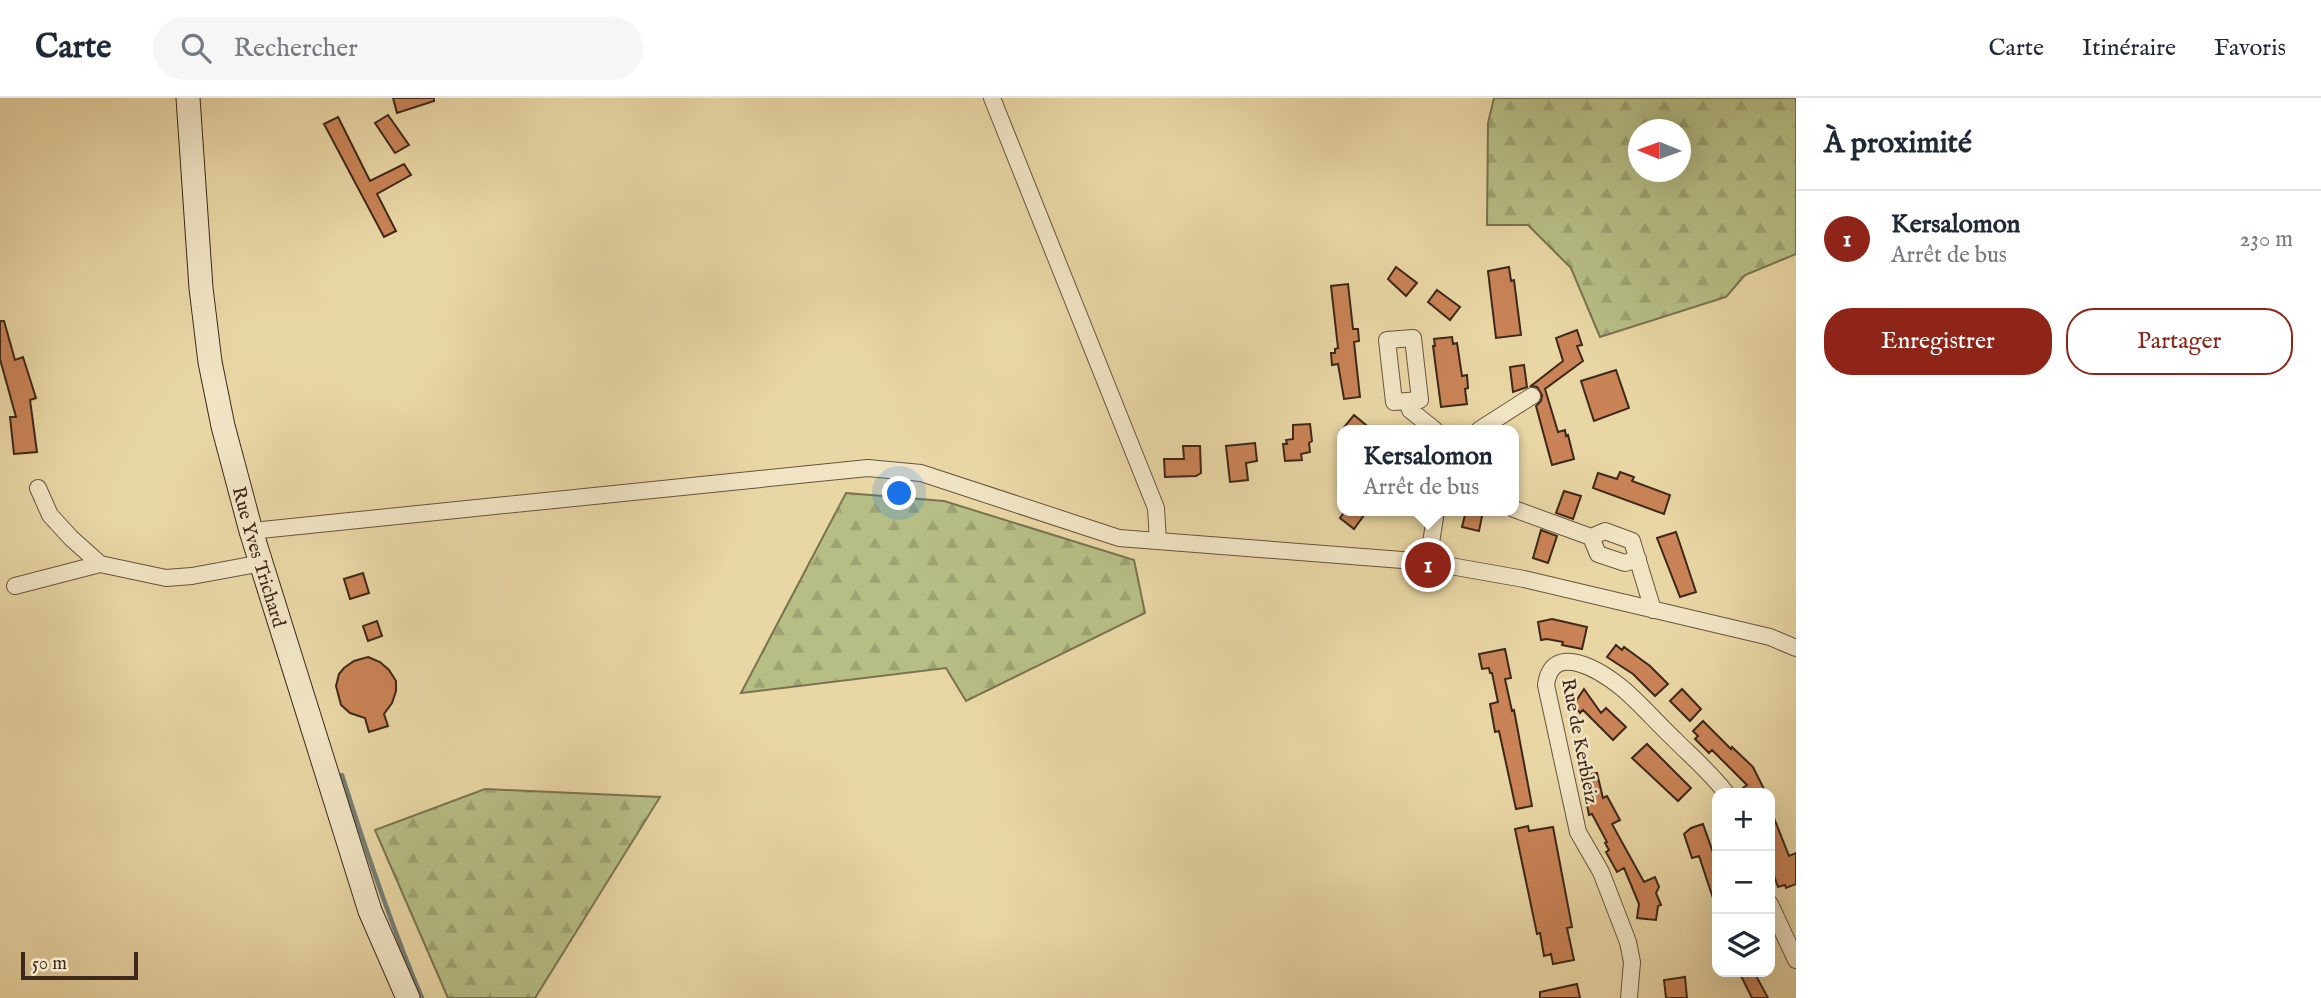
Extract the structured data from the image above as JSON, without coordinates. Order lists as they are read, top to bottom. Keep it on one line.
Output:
{"streets":{"main road":["Rue Yves Trichard"],"street":["Rue de Kerbleiz"]},"scale_bar":"50 m","north":"left","page":{"header":"Carte","search":"Rechercher","nav":["Carte","Itinéraire","Favoris"],"heading":"À proximité","list":[{"mark":"1","name":"Kersalomon","note":"Arrêt de bus","value":"230 m"}],"buttons":["Enregistrer","Partager"],"popup":["Kersalomon","Arrêt de bus"],"pins":"1","map_buttons":["+","−"],"scale":"50 m"}}
